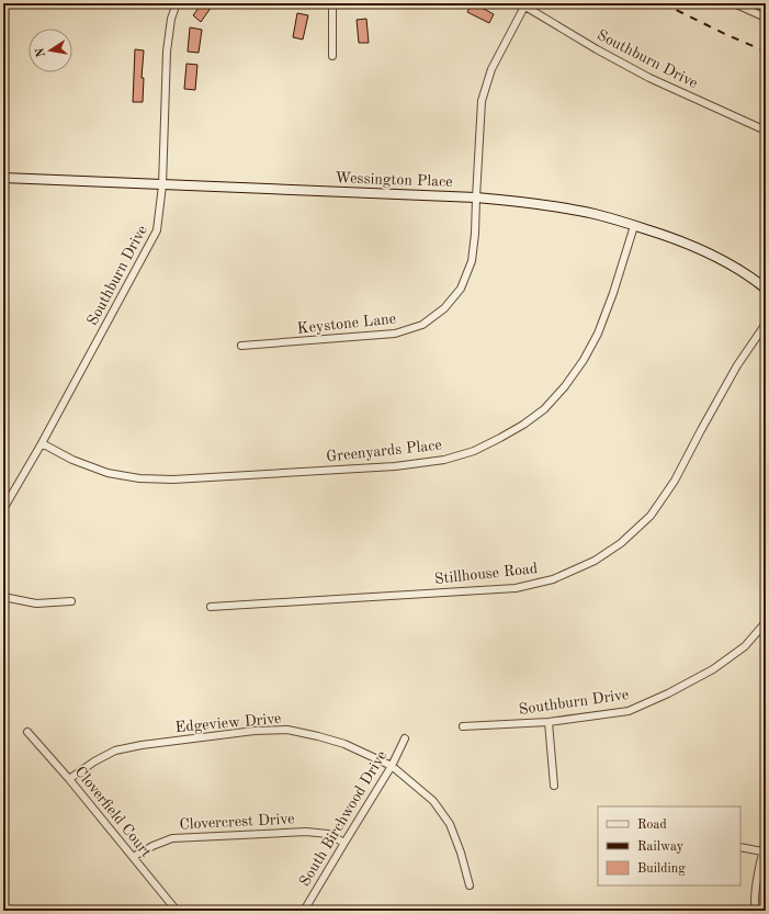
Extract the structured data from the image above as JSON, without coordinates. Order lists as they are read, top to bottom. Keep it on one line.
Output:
{"streets":{"street":["Southburn Drive","Wessington Place","Keystone Lane","Greenyards Place","Stillhouse Road","Edgeview Drive","Cloverfield Court","South Birchwood Drive","Clovercrest Drive"]},"crossings":[["Southburn Drive","Wessington Place"],["Southburn Drive","Keystone Lane"],["Southburn Drive","Greenyards Place"],["Wessington Place","Keystone Lane"],["Wessington Place","Greenyards Place"],["Edgeview Drive","Cloverfield Court"],["Edgeview Drive","South Birchwood Drive"],["Cloverfield Court","Clovercrest Drive"],["South Birchwood Drive","Clovercrest Drive"]],"legend":["Road","Railway","Building"],"north":"left"}
